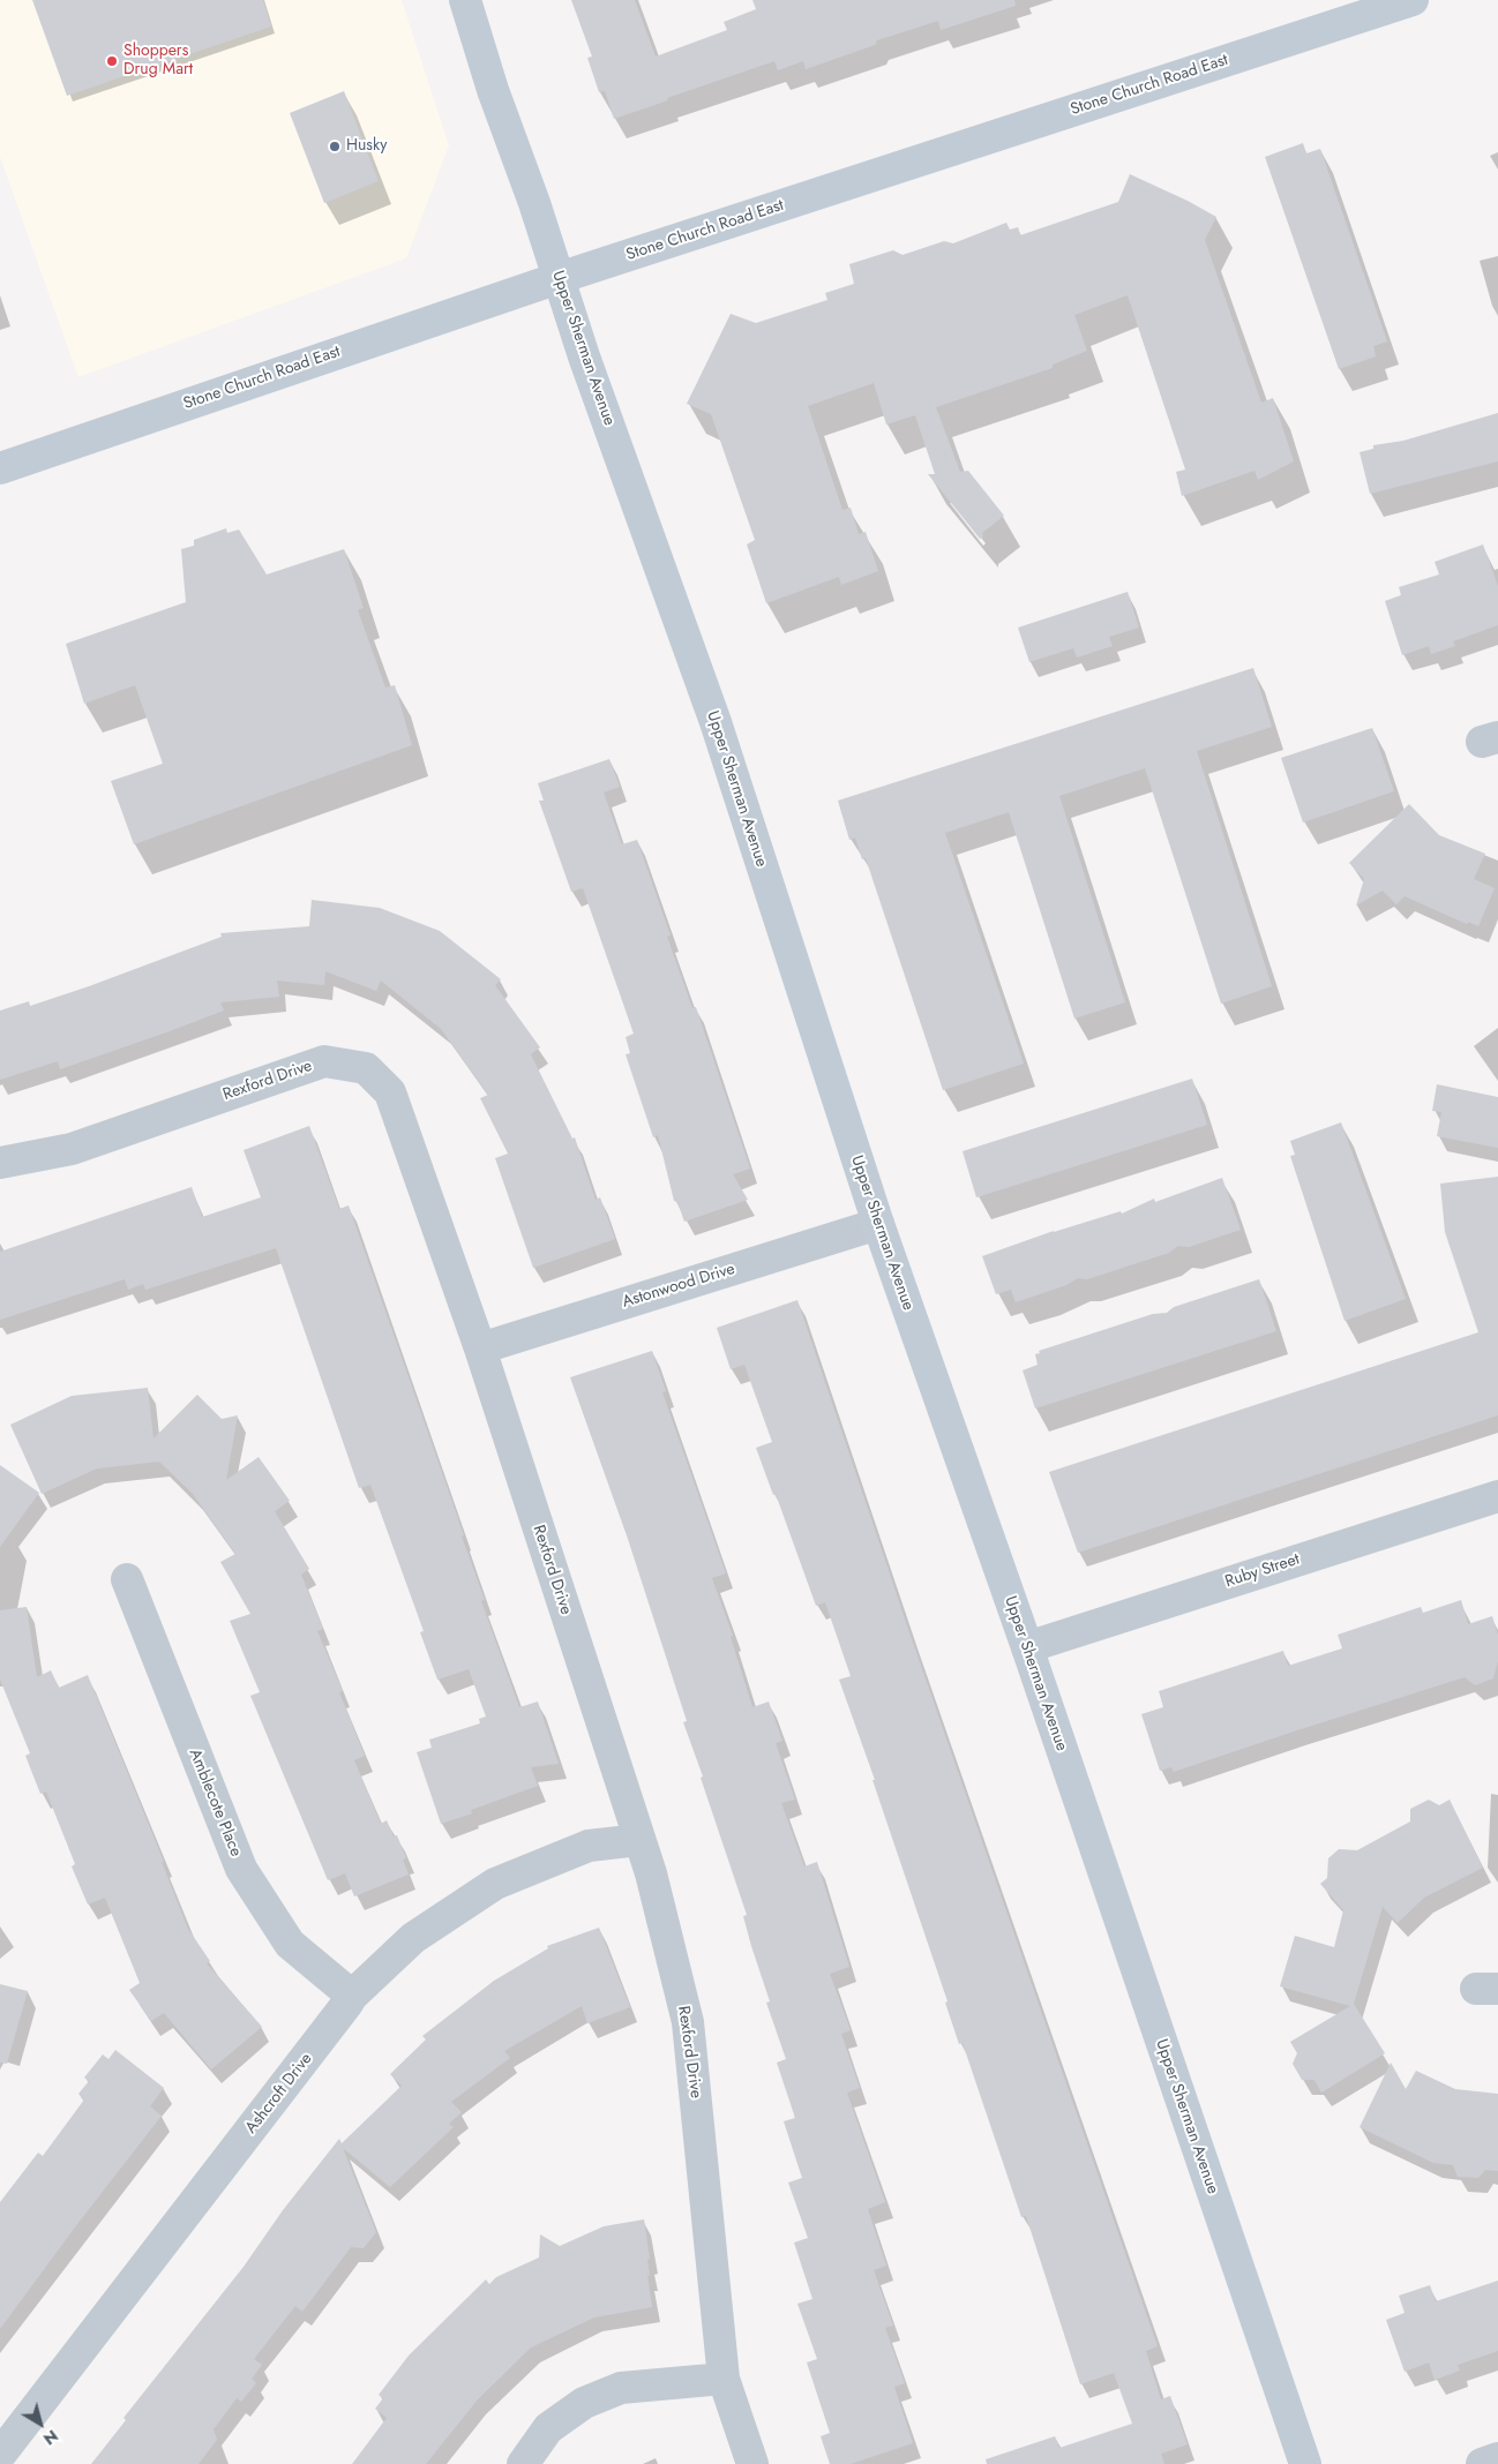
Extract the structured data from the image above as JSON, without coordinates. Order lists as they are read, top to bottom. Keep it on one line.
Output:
{"streets":{"main road":["Stone Church Road East","Upper Sherman Avenue"],"street":["Rexford Drive","Astonwood Drive","Ruby Street","Amblecote Place","Ashcroft Drive"]},"crossings":[["Stone Church Road East","Upper Sherman Avenue"],["Upper Sherman Avenue","Astonwood Drive"],["Upper Sherman Avenue","Ruby Street"],["Rexford Drive","Astonwood Drive"],["Rexford Drive","Ashcroft Drive"],["Amblecote Place","Ashcroft Drive"]],"places":["Shoppers Drug Mart","Husky"],"north":"bottom right"}
